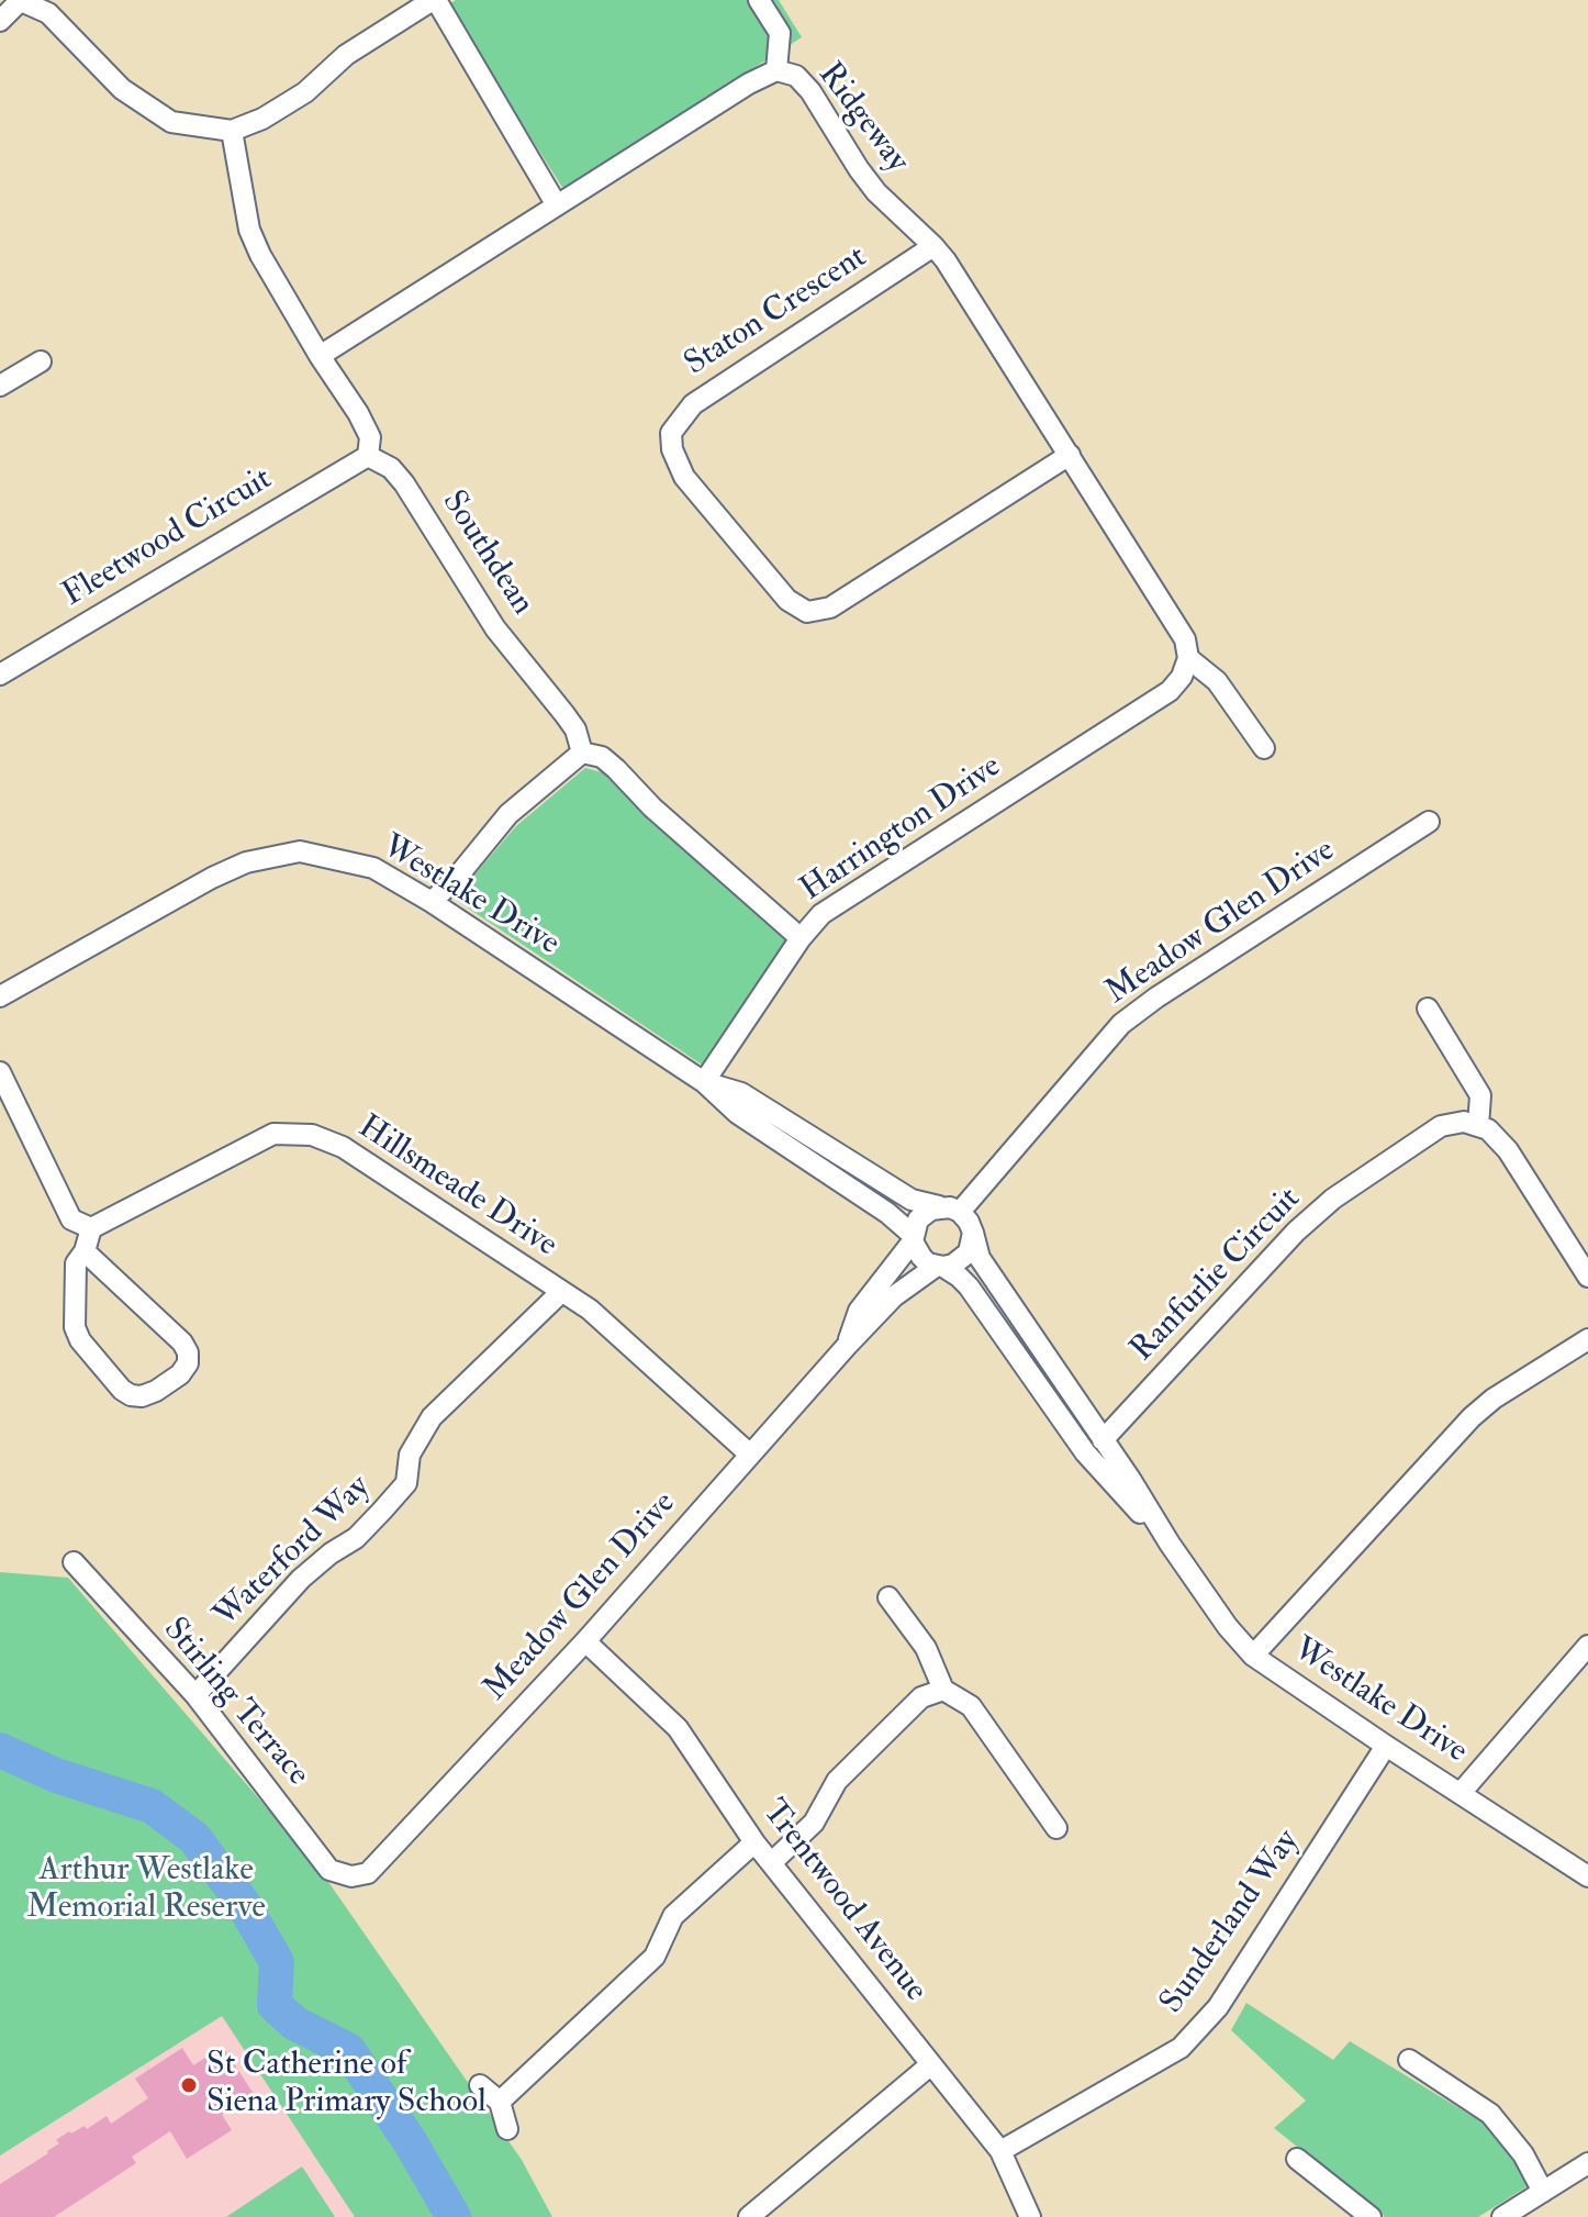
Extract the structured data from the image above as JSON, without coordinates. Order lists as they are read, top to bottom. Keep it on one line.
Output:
{"streets":{"street":["Ridgeway","Staton Crescent","Fleetwood Circuit","Southdean","Harrington Drive","Westlake Drive","Meadow Glen Drive","Hillsmeade Drive","Ranfurlie Circuit","Waterford Way","Stirling Terrace","Trentwood Avenue","Sunderland Way"]},"crossings":[["Ridgeway","Staton Crescent"],["Ridgeway","Harrington Drive"],["Fleetwood Circuit","Southdean"],["Harrington Drive","Westlake Drive"],["Westlake Drive","Meadow Glen Drive"],["Westlake Drive","Ranfurlie Circuit"],["Westlake Drive","Sunderland Way"],["Meadow Glen Drive","Hillsmeade Drive"],["Meadow Glen Drive","Stirling Terrace"],["Meadow Glen Drive","Trentwood Avenue"],["Hillsmeade Drive","Waterford Way"],["Waterford Way","Stirling Terrace"],["Trentwood Avenue","Sunderland Way"]],"parks":["Arthur Westlake Memorial Reserve"],"places":["St Catherine of Siena Primary School"]}
